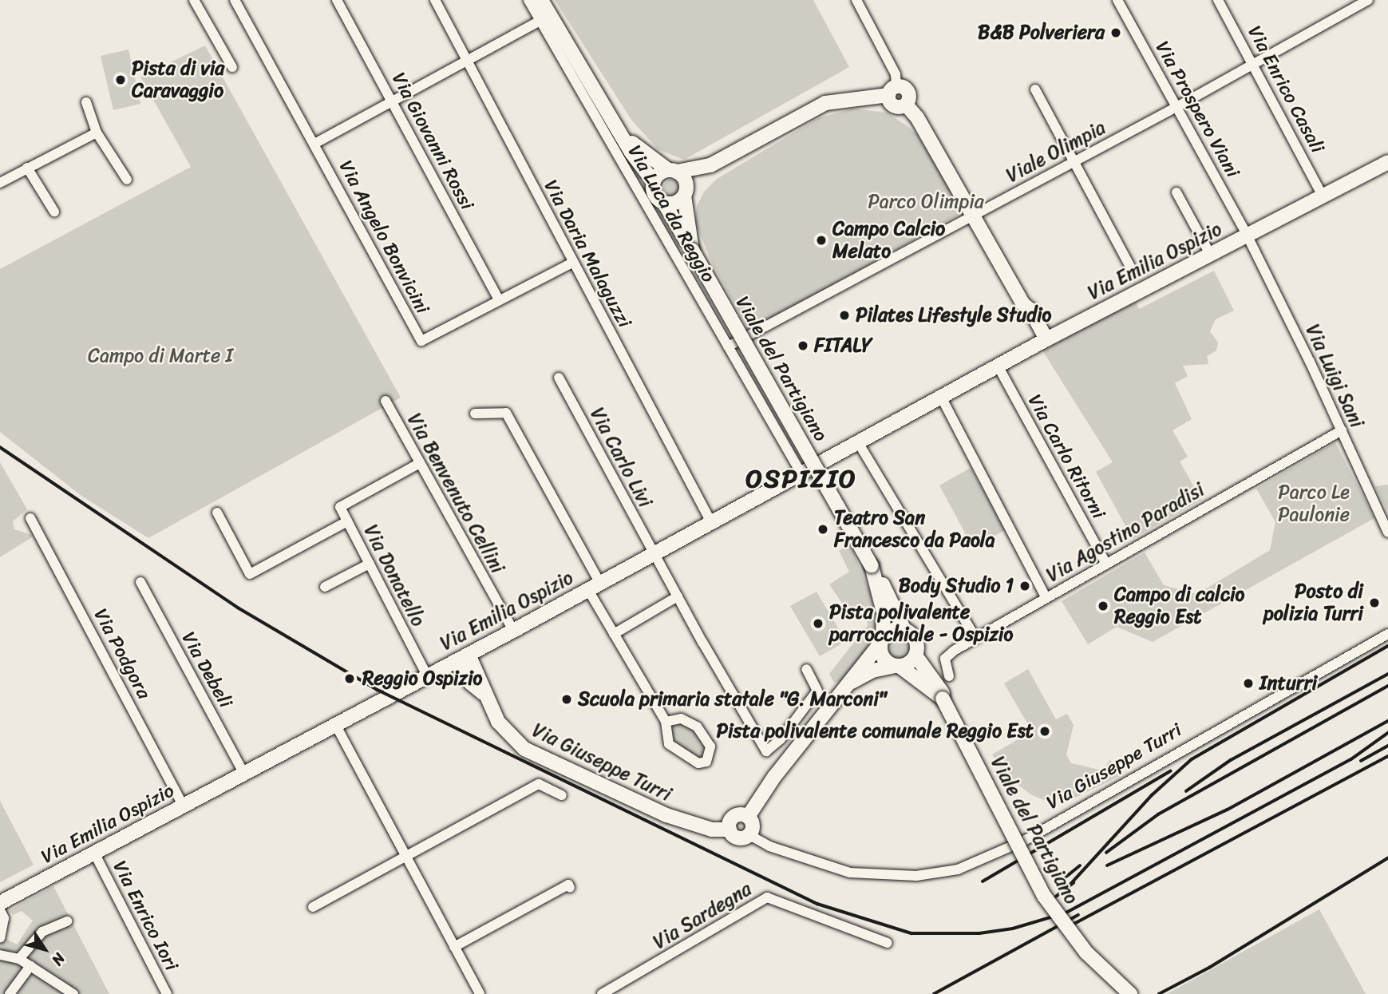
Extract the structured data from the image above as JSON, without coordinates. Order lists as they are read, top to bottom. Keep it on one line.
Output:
{"streets":{"main road":["Via Emilia Ospizio","Viale del Partigiano","Via Giuseppe Turri"],"street":["Via Enrico Casali","Via Prospero Viani","Via Giovanni Rossi","Viale Olimpia","Via Luca da Reggio","Via Angelo Bonvicini","Via Daria Malaguzzi","Via Luigi Sani","Via Carlo Ritorni","Via Carlo Livi","Via Benvenuto Cellini","Via Agostino Paradisi","Via Donatello","Via Podgora","Via Debeli","Via Enrico Iori","Via Sardegna"]},"crossings":[["Via Enrico Casali","Viale Olimpia"],["Via Enrico Casali","Via Emilia Ospizio"],["Via Prospero Viani","Viale Olimpia"],["Via Prospero Viani","Via Emilia Ospizio"],["Via Prospero Viani","Via Luigi Sani"],["Via Giovanni Rossi","Via Angelo Bonvicini"],["Viale Olimpia","Via Luca da Reggio"],["Via Luca da Reggio","Via Emilia Ospizio"],["Via Angelo Bonvicini","Via Daria Malaguzzi"],["Via Daria Malaguzzi","Via Emilia Ospizio"],["Via Emilia Ospizio","Via Luigi Sani"],["Via Emilia Ospizio","Via Carlo Ritorni"],["Via Emilia Ospizio","Via Carlo Livi"],["Via Emilia Ospizio","Via Benvenuto Cellini"],["Via Emilia Ospizio","Via Donatello"],["Via Emilia Ospizio","Via Podgora"],["Via Emilia Ospizio","Via Debeli"],["Via Emilia Ospizio","Via Giuseppe Turri"],["Via Emilia Ospizio","Via Enrico Iori"],["Via Luigi Sani","Via Agostino Paradisi"],["Via Carlo Ritorni","Via Agostino Paradisi"],["Via Benvenuto Cellini","Via Donatello"]],"districts":["OSPIZIO"],"parks":["Parco Olimpia","Campo di Marte I","Parco Le Paulonie"],"places":["B&B Polveriera","Pista di via Caravaggio","Campo Calcio Melato","Pilates Lifestyle Studio","FITALY","Teatro San Francesco da Paola","Body Studio 1","Posto di polizia Turri","Campo di calcio Reggio Est","Pista polivalente parrocchiale - Ospizio","Reggio Ospizio","Inturri","Scuola primaria statale \"G. Marconi\"","Pista polivalente comunale Reggio Est"],"north":"bottom right"}
